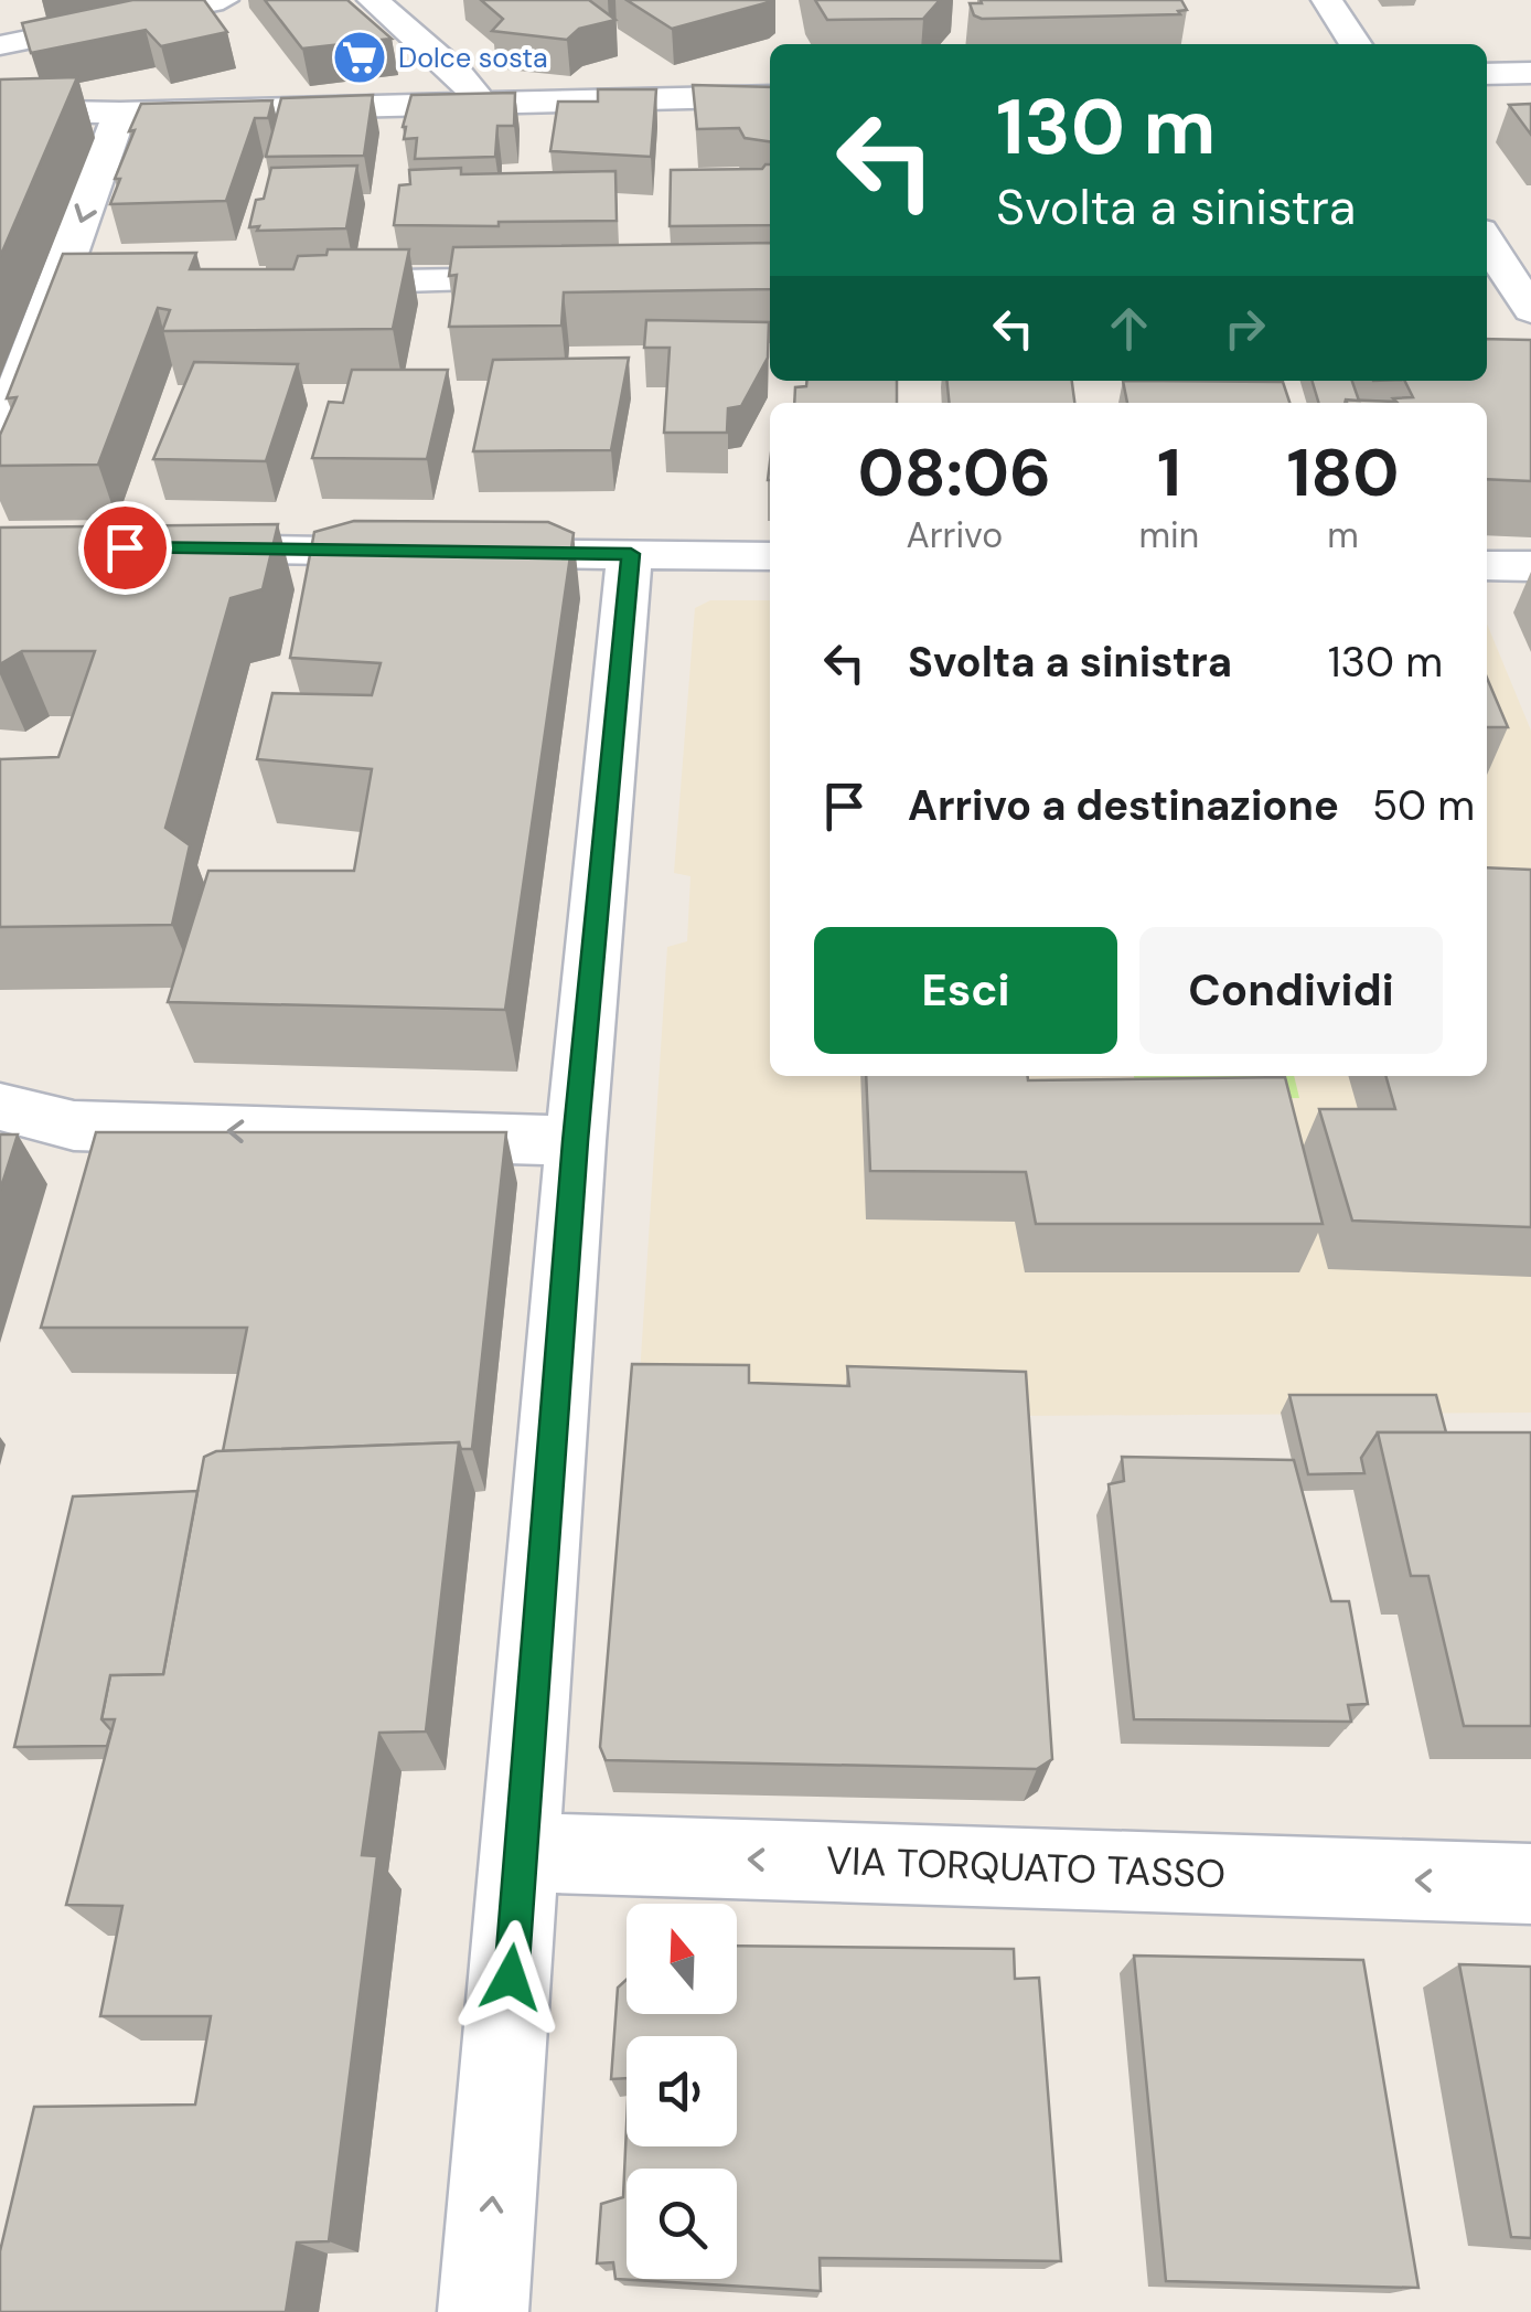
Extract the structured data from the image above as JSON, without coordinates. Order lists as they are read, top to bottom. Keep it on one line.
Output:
{"streets":{"street":["VIA TORQUATO TASSO"]},"one_way":["VIA TORQUATO TASSO"],"places":{"supermarket":["Dolce sosta"]},"north":"top","page":{"turn":["130 m","Svolta a sinistra"],"eta":["08:06","Arrivo","1","min","180","m"],"list":[{"name":"Svolta a sinistra","value":"130 m"},{"name":"Arrivo a destinazione","value":"50 m"}],"buttons":["Esci","Condividi"]}}
